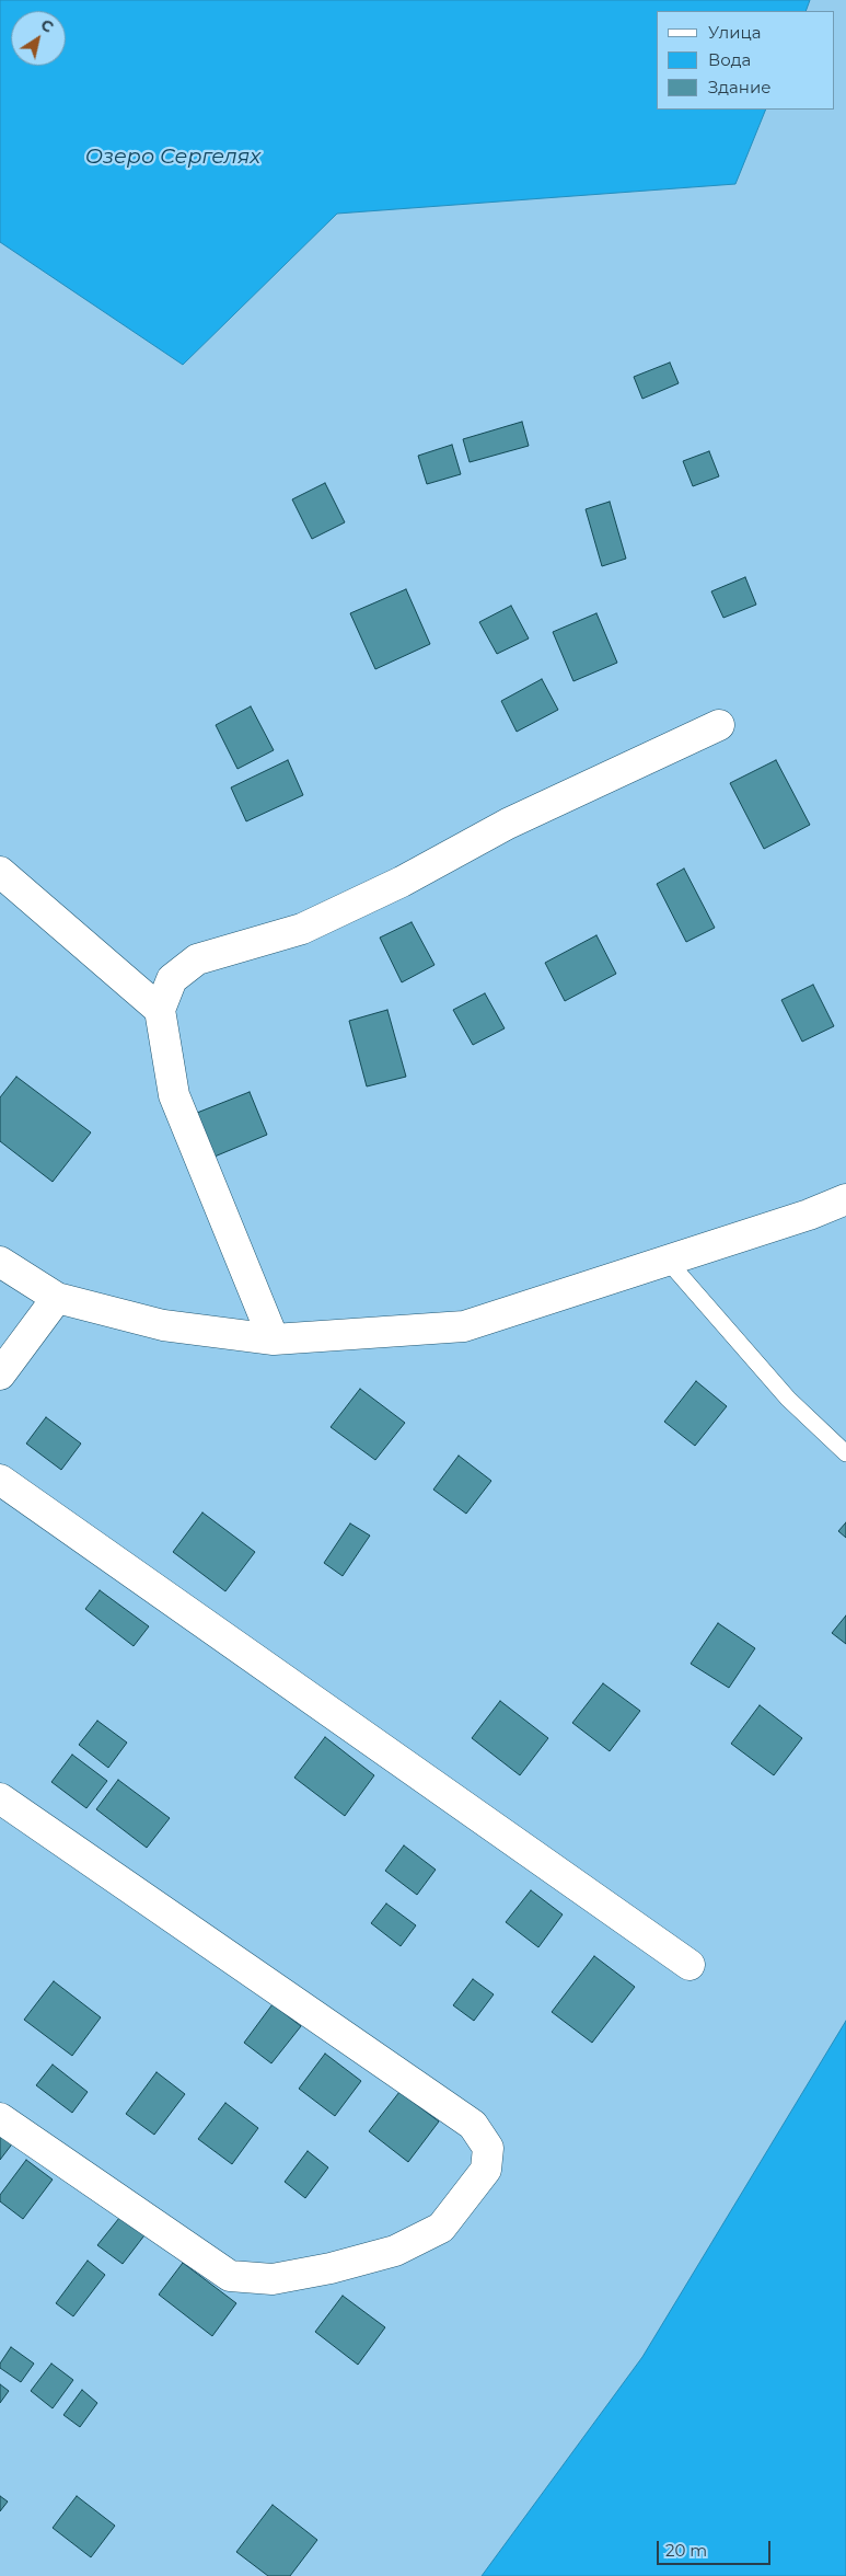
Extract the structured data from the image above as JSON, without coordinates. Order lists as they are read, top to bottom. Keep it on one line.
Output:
{"water":["Озеро Сергелях"],"legend":["Улица","Вода","Здание"],"scale_bar":"20 m","north":"top right"}
